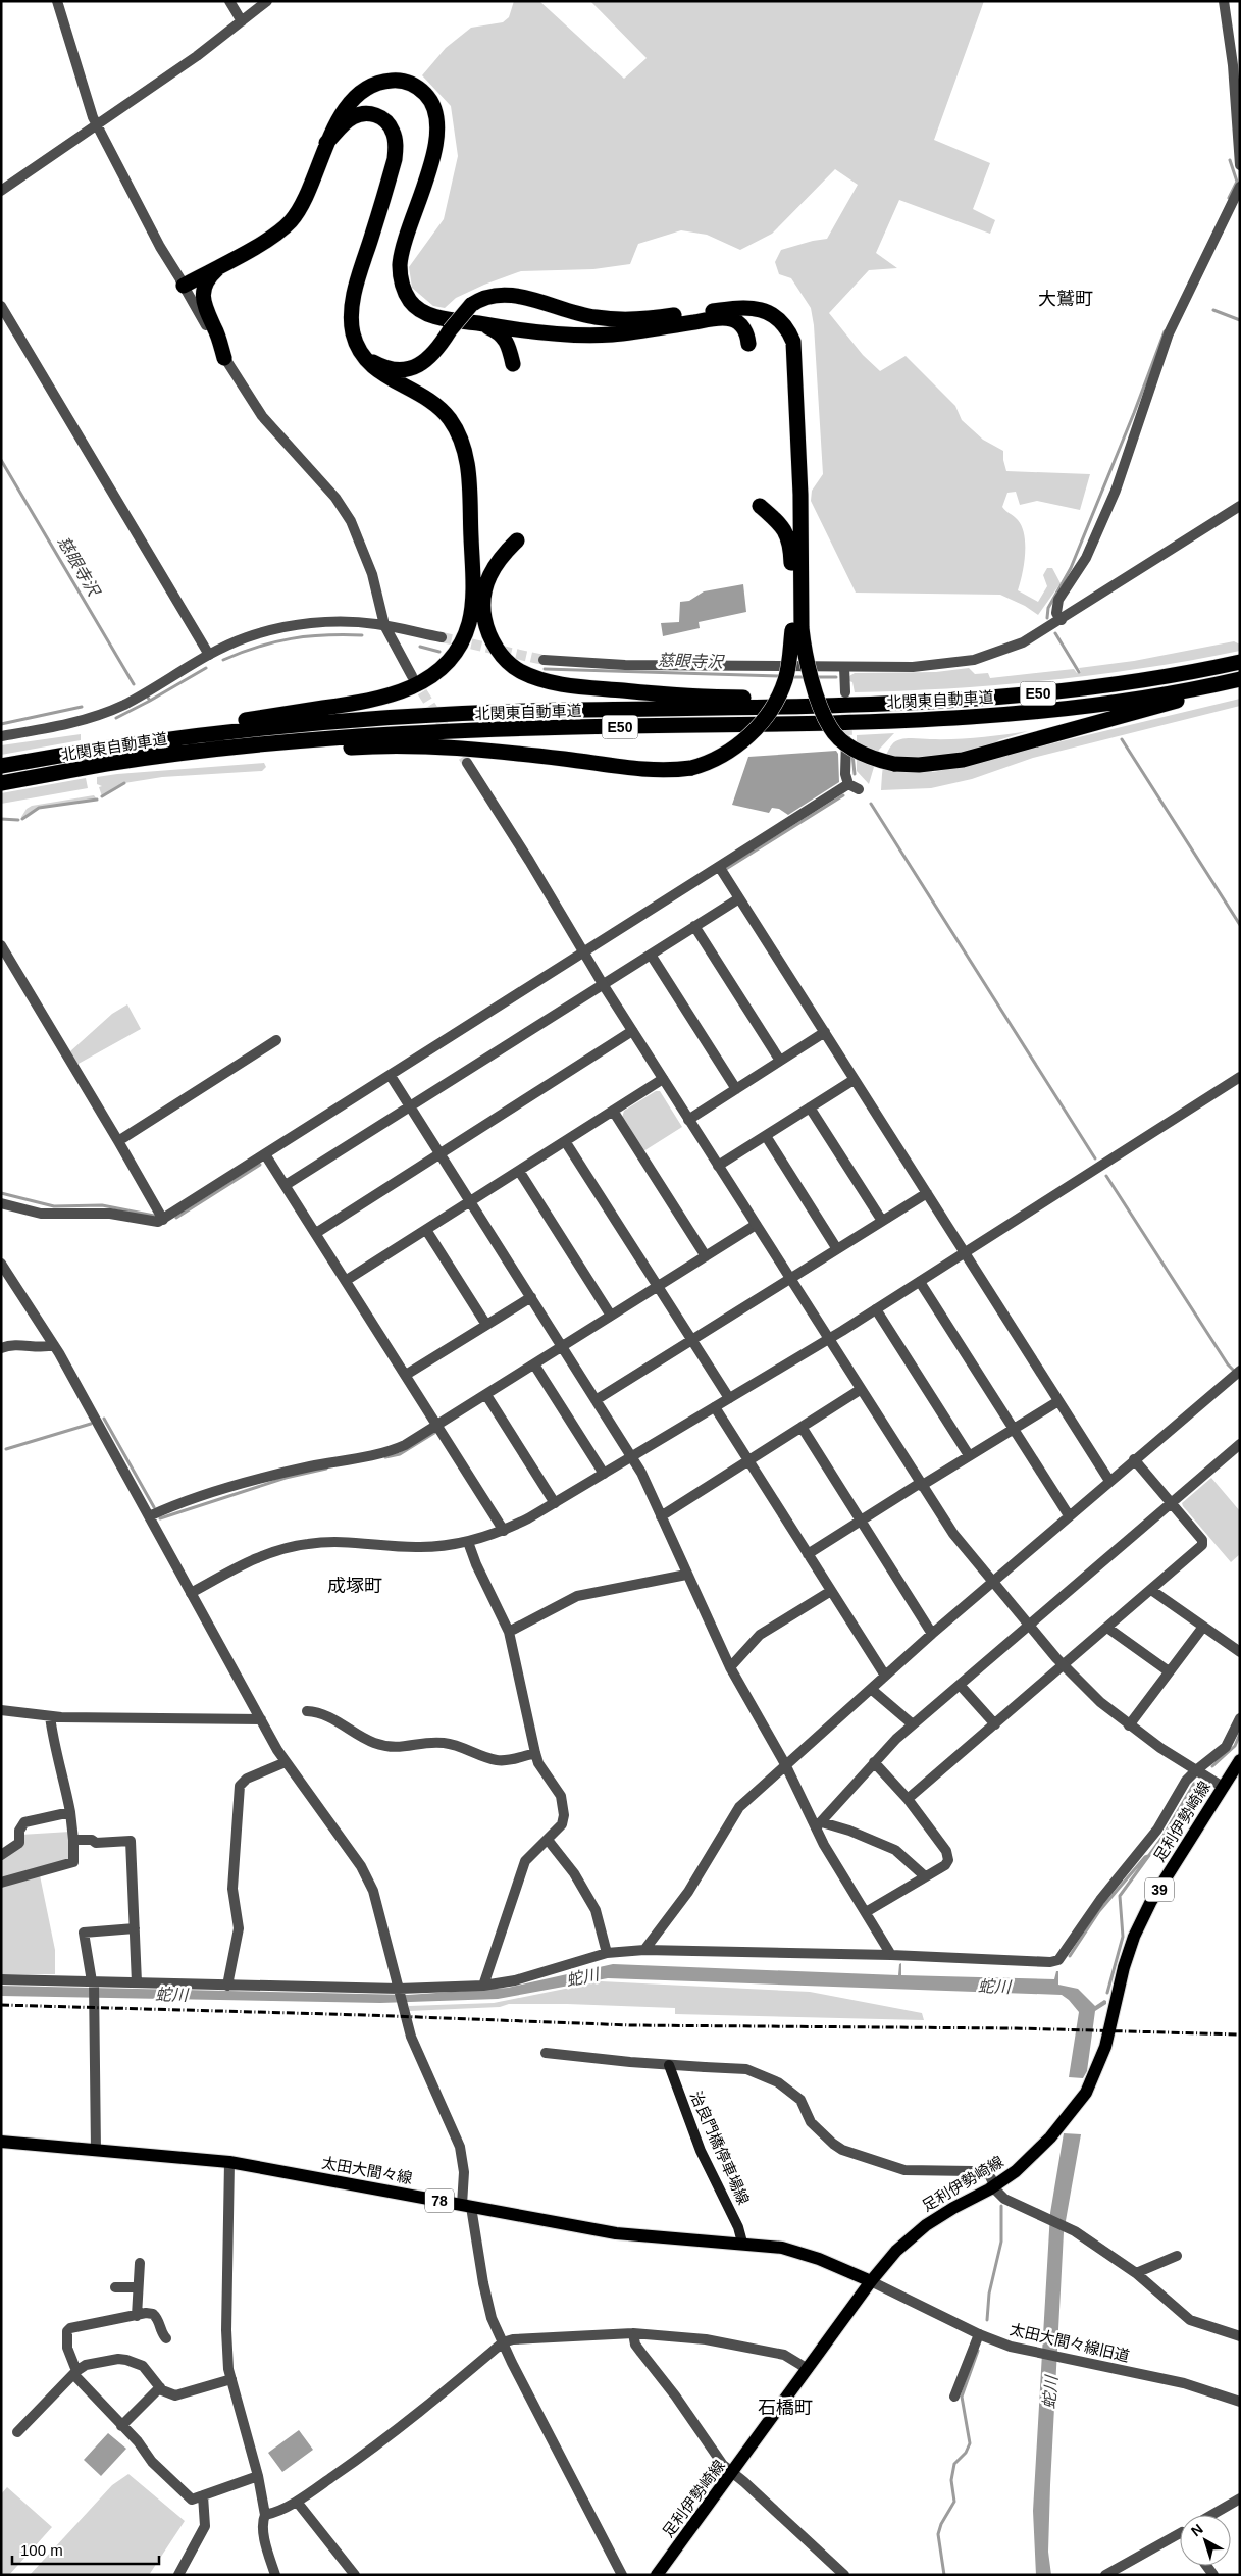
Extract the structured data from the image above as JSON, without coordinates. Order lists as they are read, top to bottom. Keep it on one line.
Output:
{"streets":{"highway":["E50","北関東自動車道"],"main road":["足利伊勢崎線","39","治良門橋停車場線","太田大間々線","78"],"street":["太田大間々線旧道"]},"crossings":[["足利伊勢崎線","太田大間々線"],["足利伊勢崎線","太田大間々線旧道"],["治良門橋停車場線","太田大間々線"],["太田大間々線","太田大間々線旧道"]],"districts":["大鷲町","成塚町","石橋町"],"water":["慈眼寺沢","蛇川"],"scale_bar":"100 m","north":"top left"}
